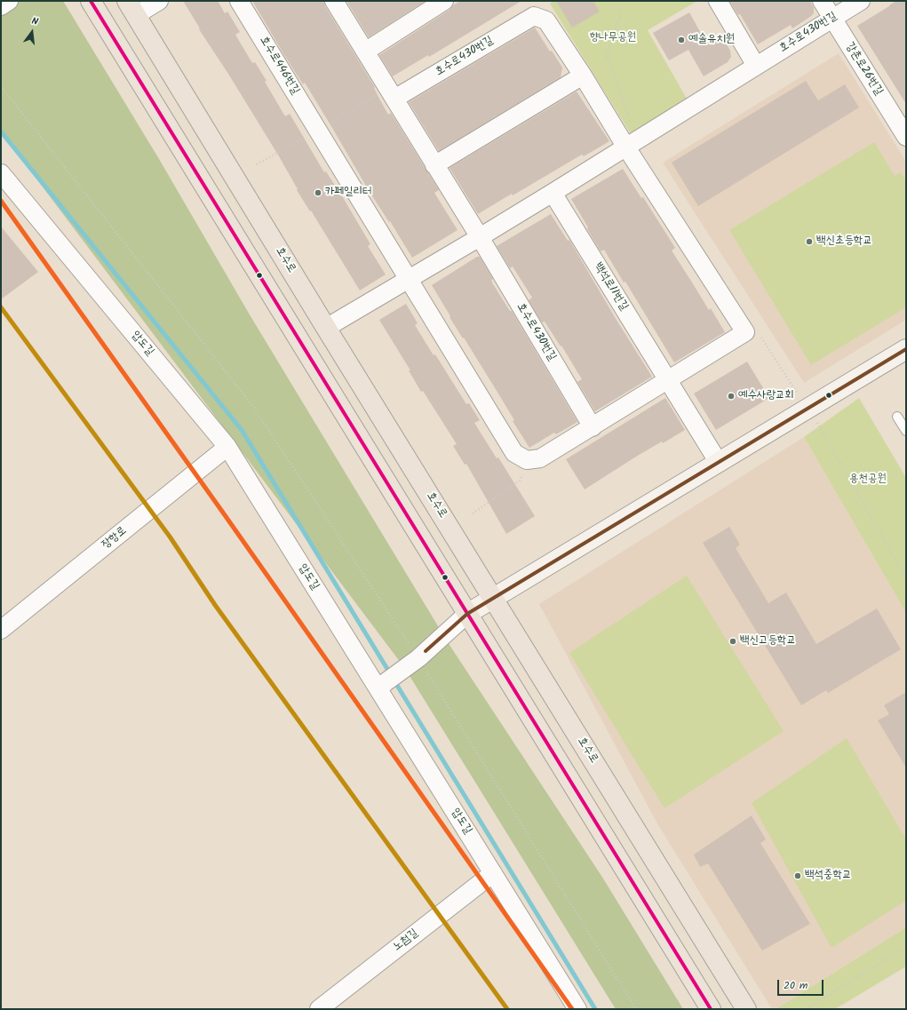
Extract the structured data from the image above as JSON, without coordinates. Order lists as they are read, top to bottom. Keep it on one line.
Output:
{"streets":{"main road":["호수로"],"street":["호수로430번길","호수로446번길","강촌로26번길","백석로11번길","압도길","장항로","노첨길"]},"crossings":[["호수로430번길","강촌로26번길"],["호수로430번길","호수로"],["호수로430번길","백석로11번길"],["압도길","장항로"],["압도길","노첨길"]],"parks":["향나무공원","용천공원"],"places":["예솔유치원","카페일리터","백신초등학교","예수사랑교회","백신고등학교","백석중학교"],"scale_bar":"20 m","north":"top"}
